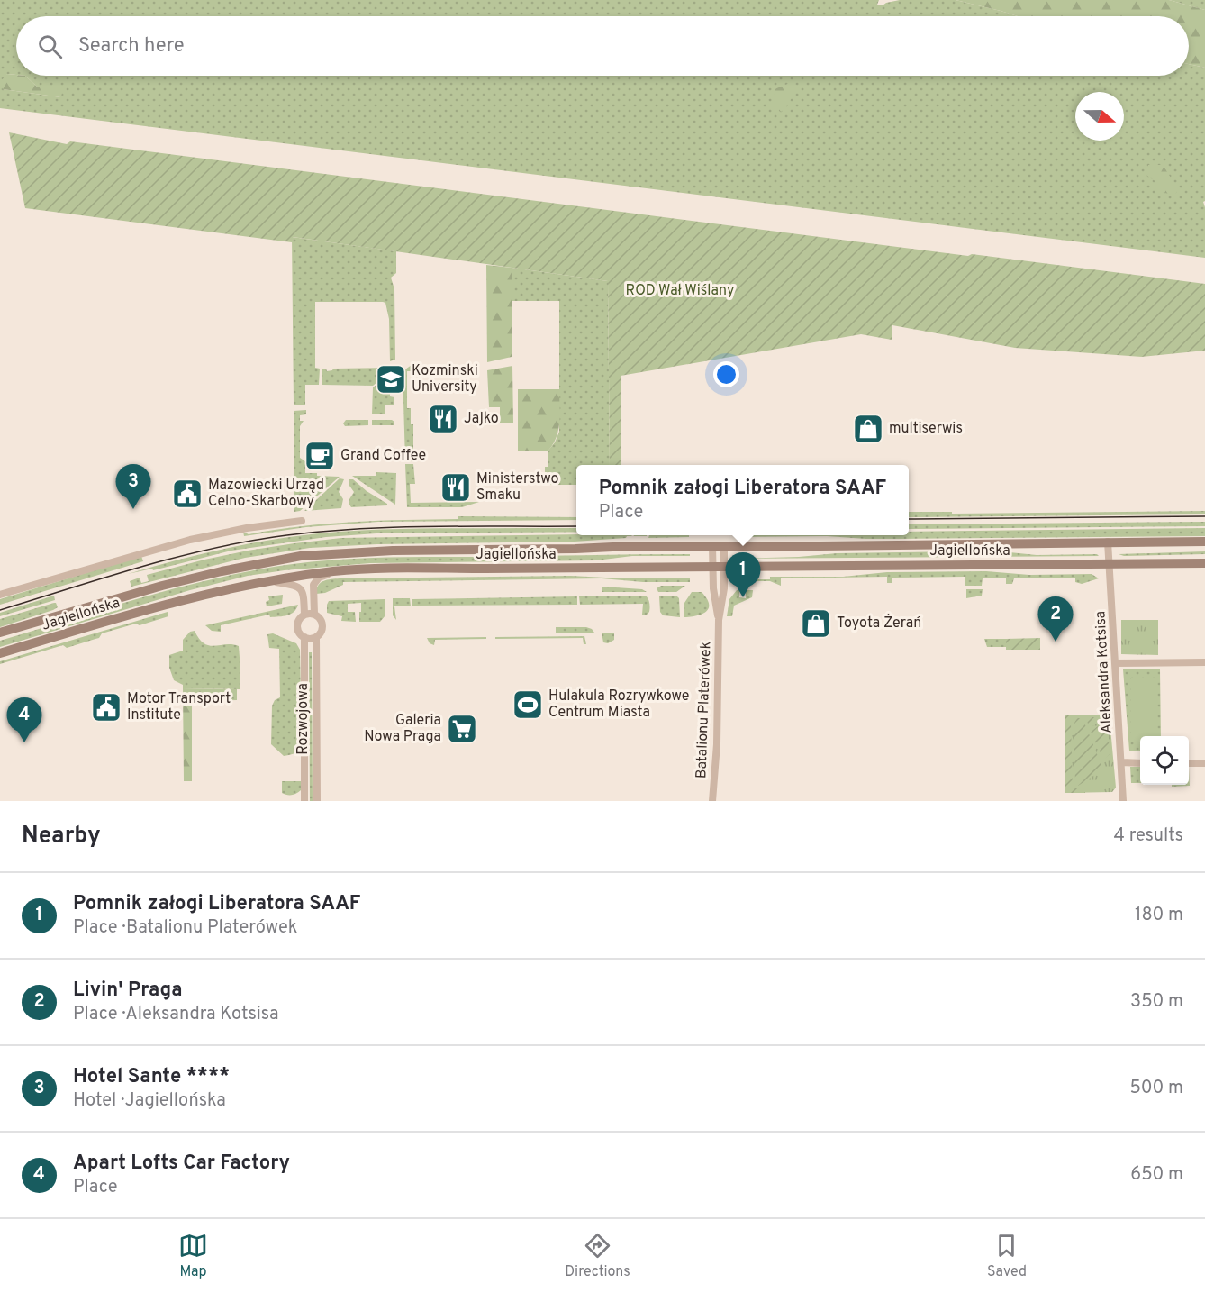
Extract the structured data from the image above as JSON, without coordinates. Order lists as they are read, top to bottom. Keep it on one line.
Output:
{"streets":{"main road":["Jagiellońska"],"street":["Aleksandra Kotsisa","Batalionu Platerówek","Rozwojowa"]},"crossings":[["Jagiellońska","Aleksandra Kotsisa"],["Jagiellońska","Batalionu Platerówek"],["Jagiellońska","Rozwojowa"]],"parks":["ROD Wał Wiślany"],"places":{"school or university":["Kozminski University"],"restaurant":["Jajko","Ministerstwo Smaku"],"shop":["multiserwis","Toyota Żerań"],"cafe":["Grand Coffee"],"public building":["Mazowiecki Urząd Celno-Skarbowy","Motor Transport Institute"],"sports":["Hulakula Rozrywkowe Centrum Miasta"],"supermarket":["Galeria Nowa Praga"]},"north":"right","page":{"search":"Search here","pins":["3","1","2","4"],"popup":["Pomnik załogi Liberatora SAAF","Place"],"heading":["Nearby","4 results"],"list":[{"mark":"1","name":"Pomnik załogi Liberatora SAAF","note":"Place · Batalionu Platerówek","value":"180 m"},{"mark":"2","name":"Livin' Praga","note":"Place · Aleksandra Kotsisa","value":"350 m"},{"mark":"3","name":"Hotel Sante ****","note":"Hotel · Jagiellońska","value":"500 m"},{"mark":"4","name":"Apart Lofts Car Factory","note":"Place","value":"650 m"}],"nav":["Map","Directions","Saved"]}}
